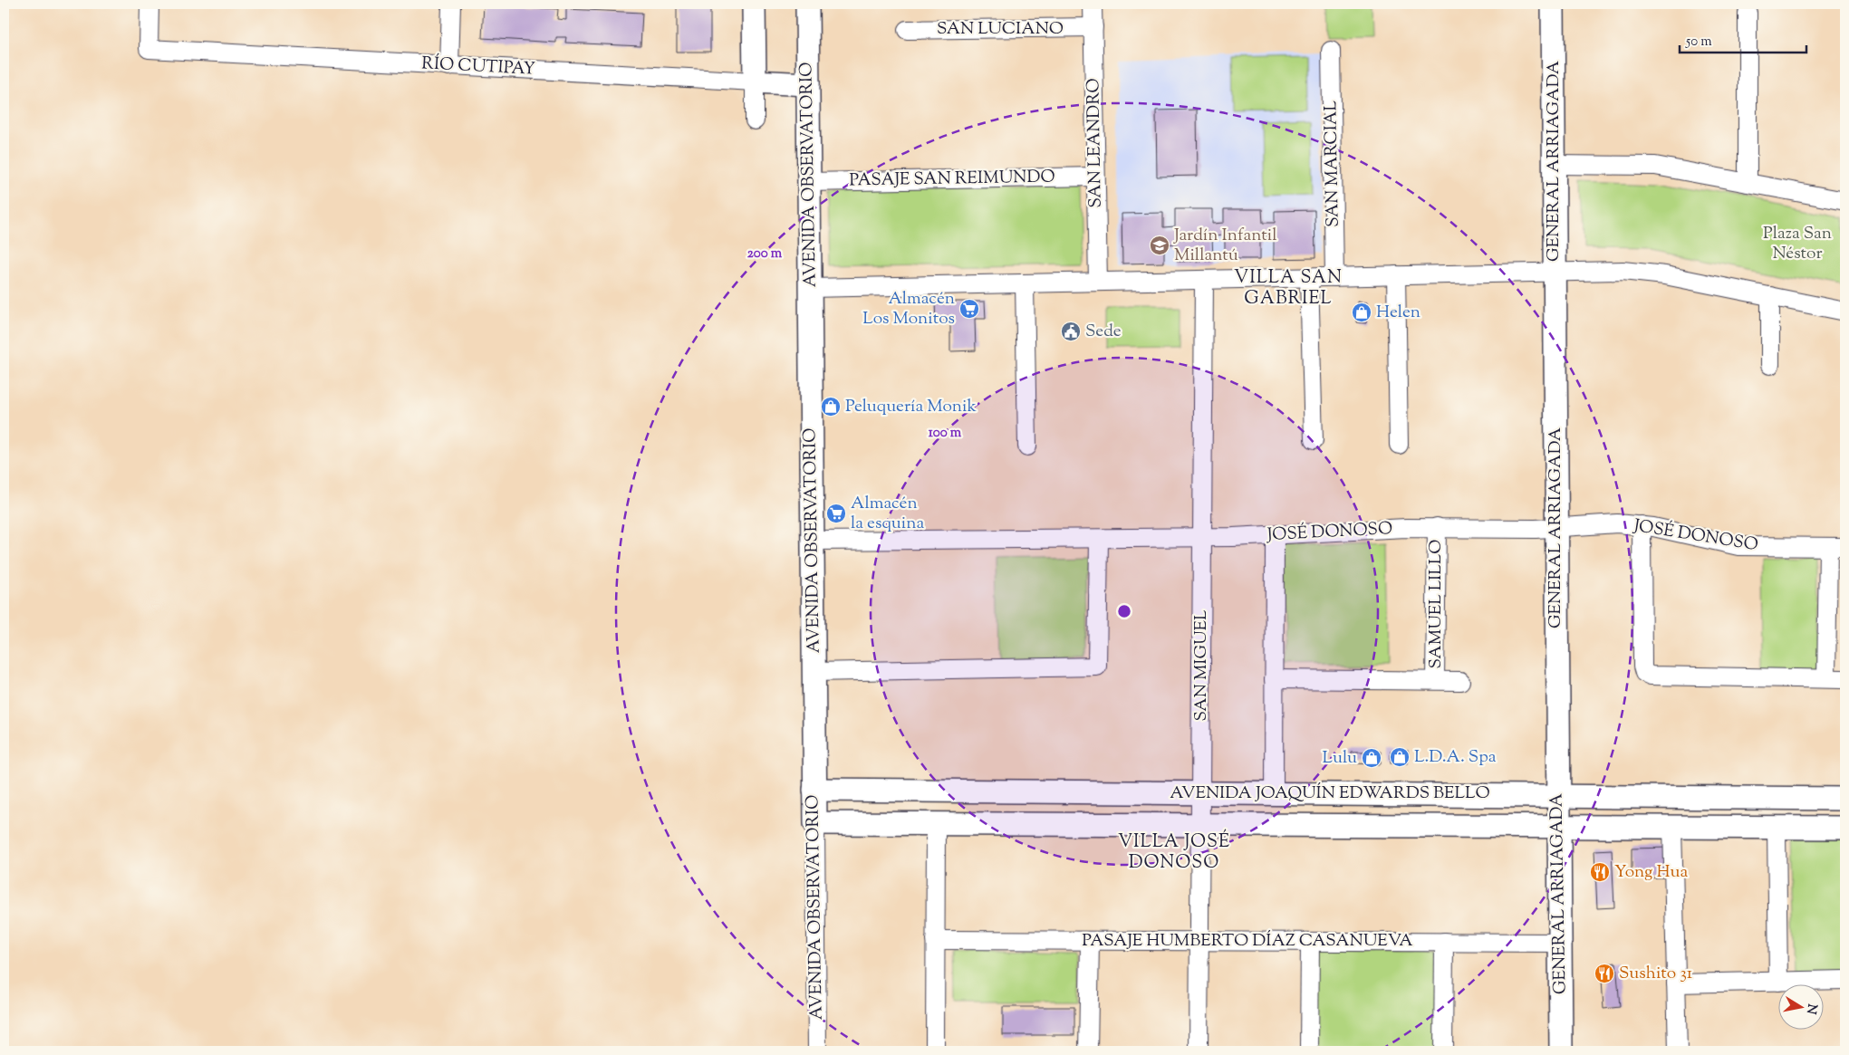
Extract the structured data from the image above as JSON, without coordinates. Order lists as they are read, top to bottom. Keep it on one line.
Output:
{"streets":{"street":["SAN LUCIANO","RÍO CUTIPAY","SAN LEANDRO","GENERAL ARRIAGADA","SAN MARCIAL","AVENIDA OBSERVATORIO","PASAJE SAN REIMUNDO","JOSÉ DONOSO","SAMUEL LILLO","SAN MIGUEL","AVENIDA JOAQUÍN EDWARDS BELLO","PASAJE HUMBERTO DÍAZ CASANUEVA"]},"crossings":[["SAN LUCIANO","SAN LEANDRO"],["RÍO CUTIPAY","AVENIDA OBSERVATORIO"],["SAN LEANDRO","PASAJE SAN REIMUNDO"],["GENERAL ARRIAGADA","JOSÉ DONOSO"],["GENERAL ARRIAGADA","AVENIDA JOAQUÍN EDWARDS BELLO"],["GENERAL ARRIAGADA","PASAJE HUMBERTO DÍAZ CASANUEVA"],["AVENIDA OBSERVATORIO","PASAJE SAN REIMUNDO"],["AVENIDA OBSERVATORIO","JOSÉ DONOSO"],["AVENIDA OBSERVATORIO","AVENIDA JOAQUÍN EDWARDS BELLO"],["JOSÉ DONOSO","SAMUEL LILLO"],["JOSÉ DONOSO","SAN MIGUEL"],["SAN MIGUEL","AVENIDA JOAQUÍN EDWARDS BELLO"],["SAN MIGUEL","PASAJE HUMBERTO DÍAZ CASANUEVA"]],"districts":["VILLA SAN GABRIEL","VILLA JOSÉ DONOSO"],"parks":["Plaza San Néstor"],"places":{"school or university":["Jardín Infantil Millantú"],"supermarket":["Almacén Los Monitos","Almacén la esquina"],"shop":["Helen","Peluquería Monik","L.D.A. Spa","Lulu"],"public building":["Sede"],"restaurant":["Yong Hua","Sushito 31"]},"scale_bar":"50 m","north":"right","rings":["200 m","100 m"]}
